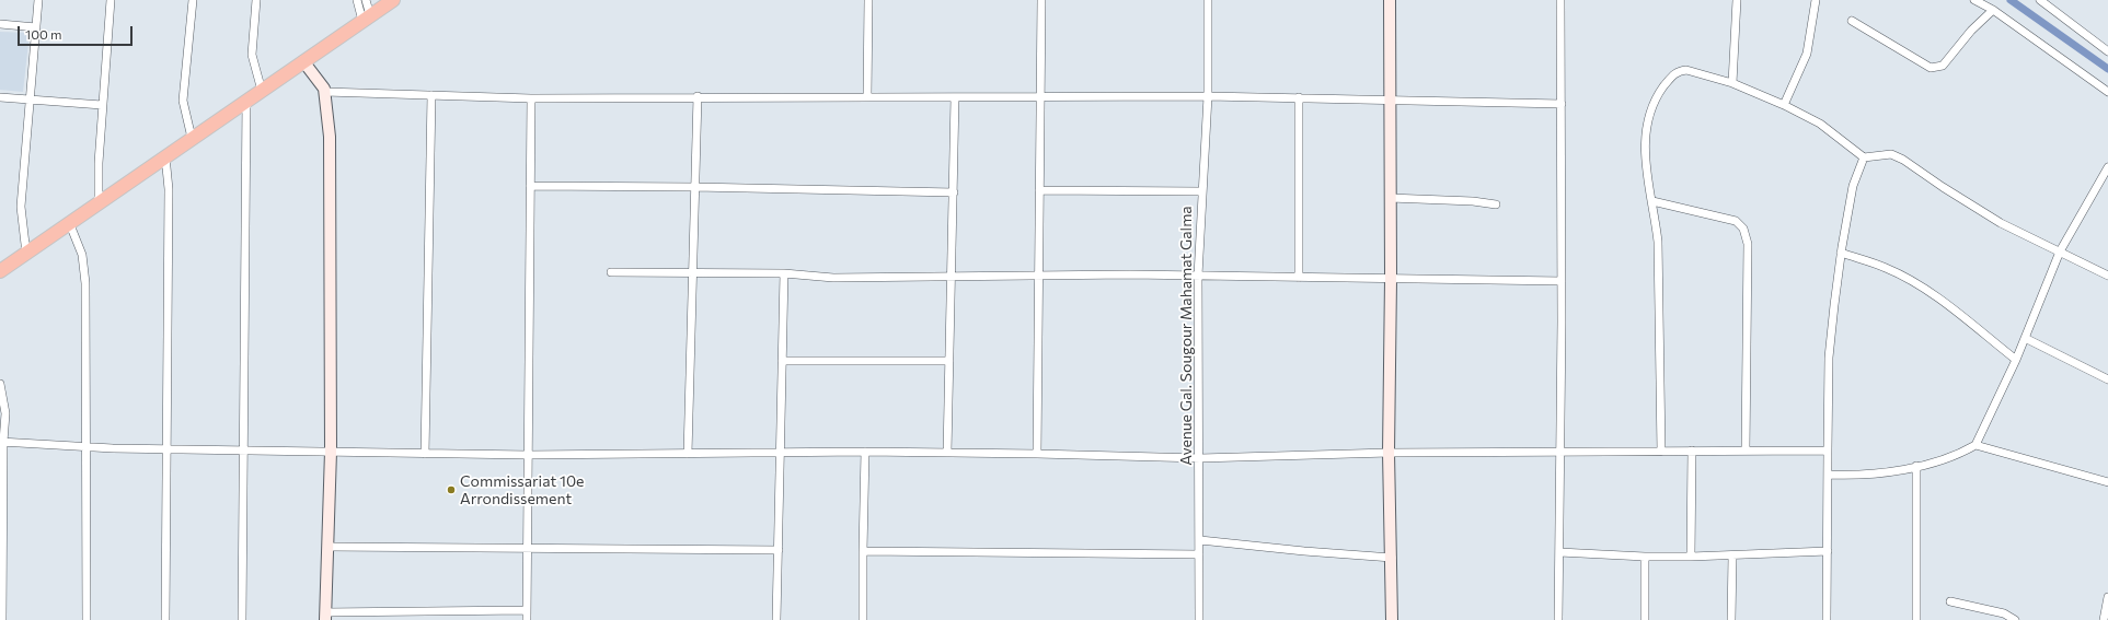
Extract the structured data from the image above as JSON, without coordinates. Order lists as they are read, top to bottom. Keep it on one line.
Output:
{"streets":{"street":["Avenue Gal. Sougour Mahamat Galma"]},"places":["Commissariat 10e Arrondissement"],"scale_bar":"100 m"}
